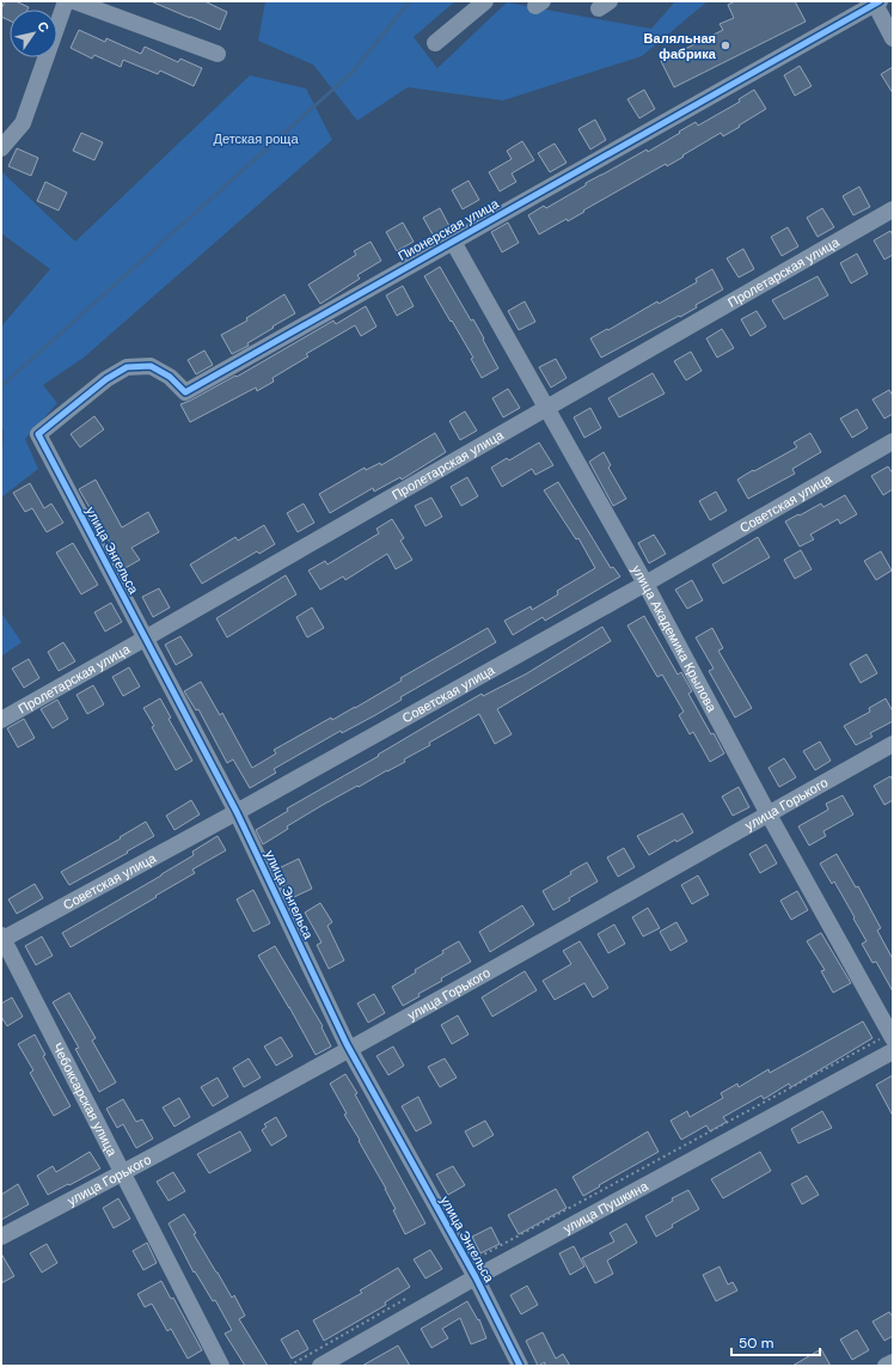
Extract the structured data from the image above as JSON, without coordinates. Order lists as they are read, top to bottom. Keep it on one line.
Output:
{"streets":{"street":["Пионерская улица","Пролетарская улица","Советская улица","улица Энгельса","улица Академика Крылова","улица Горького","Чебоксарская улица","улица Пушкина"]},"crossings":[["Пионерская улица","улица Энгельса"],["Пионерская улица","улица Академика Крылова"],["Пролетарская улица","улица Энгельса"],["Пролетарская улица","улица Академика Крылова"],["Советская улица","улица Энгельса"],["Советская улица","улица Академика Крылова"],["Советская улица","Чебоксарская улица"],["улица Энгельса","улица Горького"],["улица Энгельса","улица Пушкина"],["улица Академика Крылова","улица Горького"],["улица Горького","Чебоксарская улица"]],"parks":["Детская роща"],"places":["Валяльная фабрика"],"scale_bar":"50 m","north":"top right"}
